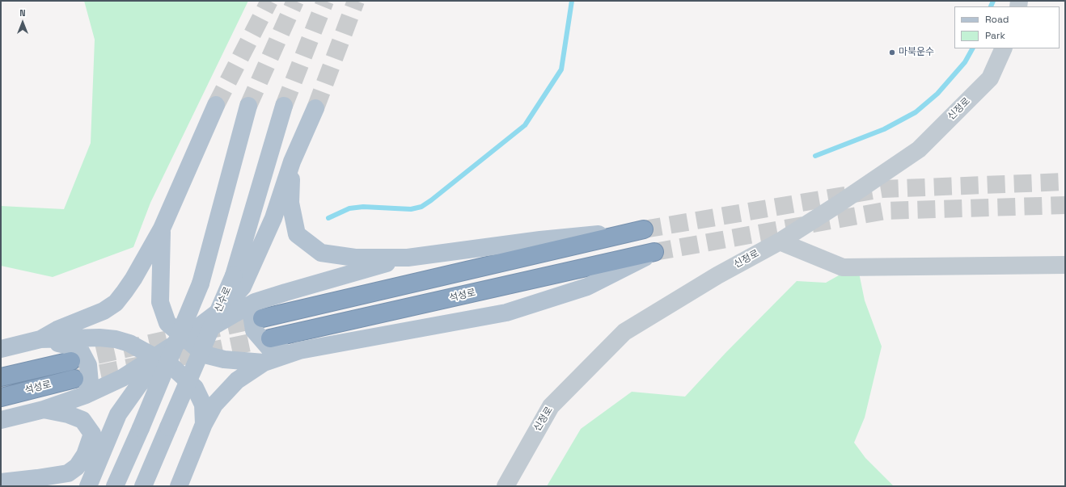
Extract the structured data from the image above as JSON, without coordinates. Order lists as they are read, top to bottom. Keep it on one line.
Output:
{"streets":{"highway":["석성로"],"main road":["신수로"],"street":["신정로"]},"places":["마북운수"],"legend":["Road","Park"],"north":"top"}
